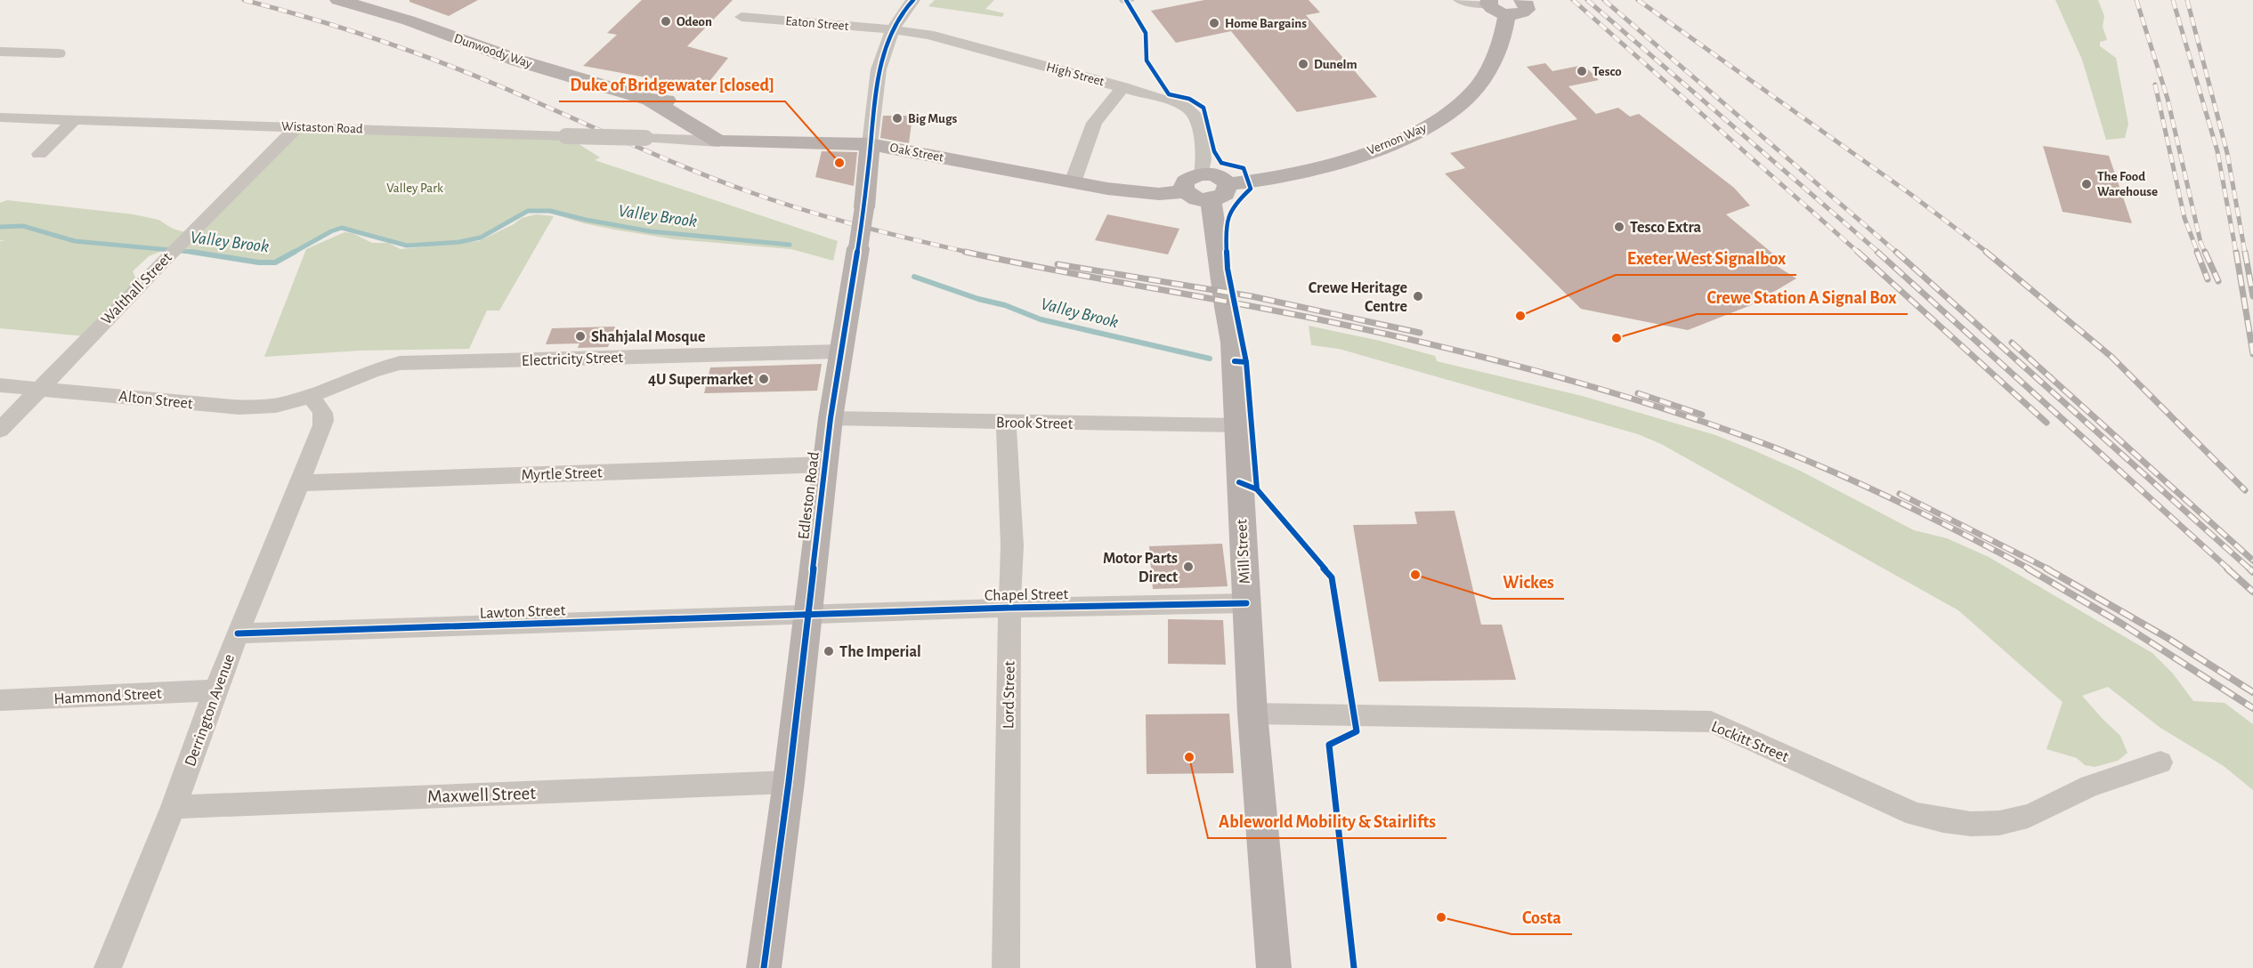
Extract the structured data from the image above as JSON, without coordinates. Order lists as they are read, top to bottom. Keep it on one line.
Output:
{"streets":{"main road":["Dunwoody Way","Vernon Way","Oak Street","Edleston Road","Mill Street"],"street":["Eaton Street","High Street","Wistaston Road","Walthall Street","Electricity Street","Alton Street","Brook Street","Myrtle Street","Chapel Street","Lawton Street","Lord Street","Hammond Street","Derrington Avenue","Lockitt Street","Maxwell Street"]},"crossings":[["Eaton Street","High Street"],["Eaton Street","Edleston Road"],["Dunwoody Way","Oak Street"],["High Street","Vernon Way"],["High Street","Oak Street"],["High Street","Edleston Road"],["High Street","Mill Street"],["Wistaston Road","Oak Street"],["Wistaston Road","Walthall Street"],["Vernon Way","Oak Street"],["Vernon Way","Mill Street"],["Oak Street","Edleston Road"],["Oak Street","Mill Street"],["Walthall Street","Alton Street"],["Electricity Street","Alton Street"],["Electricity Street","Edleston Road"],["Electricity Street","Derrington Avenue"],["Alton Street","Derrington Avenue"],["Brook Street","Edleston Road"],["Brook Street","Mill Street"],["Brook Street","Lord Street"],["Myrtle Street","Edleston Road"],["Myrtle Street","Derrington Avenue"],["Edleston Road","Chapel Street"],["Edleston Road","Lawton Street"],["Edleston Road","Maxwell Street"],["Mill Street","Chapel Street"],["Mill Street","Lockitt Street"],["Chapel Street","Lawton Street"],["Chapel Street","Lord Street"],["Lawton Street","Derrington Avenue"],["Hammond Street","Derrington Avenue"],["Derrington Avenue","Maxwell Street"]],"water":["Valley Brook"],"parks":["Valley Park"],"places":["Odeon","Home Bargains","Dunelm","Tesco","Big Mugs","Duke of Bridgewater [closed]","The Food Warehouse","Tesco Extra","Crewe Heritage Centre","Exeter West Signalbox","Shahjalal Mosque","Crewe Station A Signal Box","4U Supermarket","Motor Parts Direct","Wickes","The Imperial","Ableworld Mobility & Stairlifts","Costa"]}
